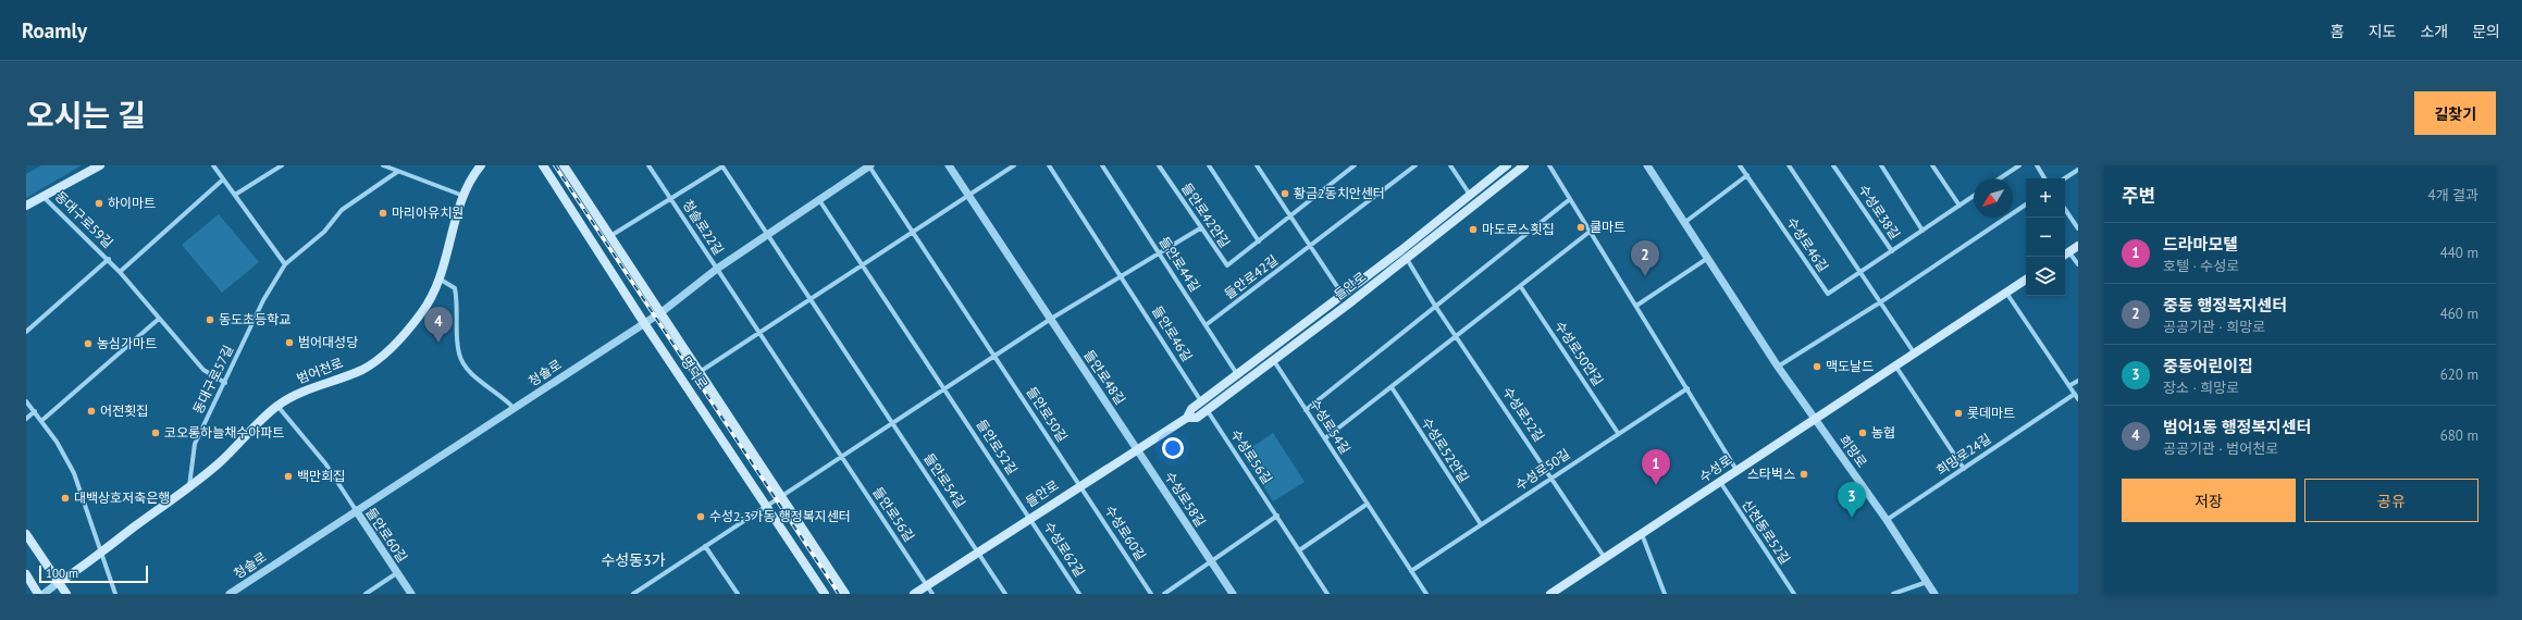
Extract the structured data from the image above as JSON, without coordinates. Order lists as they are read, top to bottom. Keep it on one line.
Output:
{"streets":{"main road":["들안로","범어천로","명덕로","수성로"],"street":["수성로38길","들안로42안길","동대구로59길","청솔로22길","수성로46길","들안로44길","들안로42길","들안로46길","수성로50안길","청솔로","들안로48길","동대구로57길","들안로50길","수성로52길","수성로54길","들안로52길","수성로52안길","희망로","희망로24길","수성로56길","수성로50길","들안로54길","수성로58길","들안로56길","신천동로52길","수성로60길","들안로60길","수성로62길"]},"crossings":[["수성로38길","수성로46길"],["동대구로59길","동대구로57길"],["청솔로22길","청솔로"],["청솔로22길","명덕로"],["청솔로22길","들안로54길"],["청솔로22길","들안로56길"],["들안로44길","들안로42길"],["들안로44길","들안로"],["들안로","들안로46길"],["들안로","들안로48길"],["들안로","들안로50길"],["들안로","수성로52길"],["들안로","수성로54길"],["들안로","들안로52길"],["들안로","수성로56길"],["들안로","들안로54길"],["들안로","수성로58길"],["들안로","들안로56길"],["들안로","수성로60길"],["들안로","수성로62길"],["수성로50안길","수성로50길"],["범어천로","동대구로57길"],["청솔로","명덕로"],["청솔로","들안로50길"],["청솔로","들안로52길"],["청솔로","들안로54길"],["청솔로","들안로56길"],["청솔로","들안로60길"],["들안로48길","수성로58길"],["들안로50길","수성로60길"],["수성로52길","수성로"],["수성로52길","수성로50길"],["수성로54길","수성로50길"],["들안로52길","수성로62길"],["수성로52안길","수성로50길"],["희망로","희망로24길"],["희망로","수성로"],["수성로","신천동로52길"]],"districts":["수성동3가"],"places":["황금2동치안센터","하이마트","마리아유치원","쿨마트","마도로스횟집","동도초등학교","범어대성당","농심가마트","맥도날드","어전횟집","롯데마트","코오롱하늘채수아파트","농협","스타벅스","백만회집","대백상호저축은행","수성2·3가동 행정복지센터"],"scale_bar":"100 m","north":"bottom left","page":{"header":"Roamly","nav":["홈","지도","소개","문의"],"title":"오시는 길","buttons":["길찾기",["저장","공유"]],"heading":["주변","4개 결과"],"map_buttons":["+","−"],"list":[{"mark":"1","name":"드라마모텔","note":"호텔 · 수성로","value":"440 m"},{"mark":"2","name":"중동 행정복지센터","note":"공공기관 · 희망로","value":"460 m"},{"mark":"3","name":"중동어린이집","note":"장소 · 희망로","value":"620 m"},{"mark":"4","name":"범어1동 행정복지센터","note":"공공기관 · 범어천로","value":"680 m"}],"pins":["2","4","1","3"],"scale":"100 m"}}
